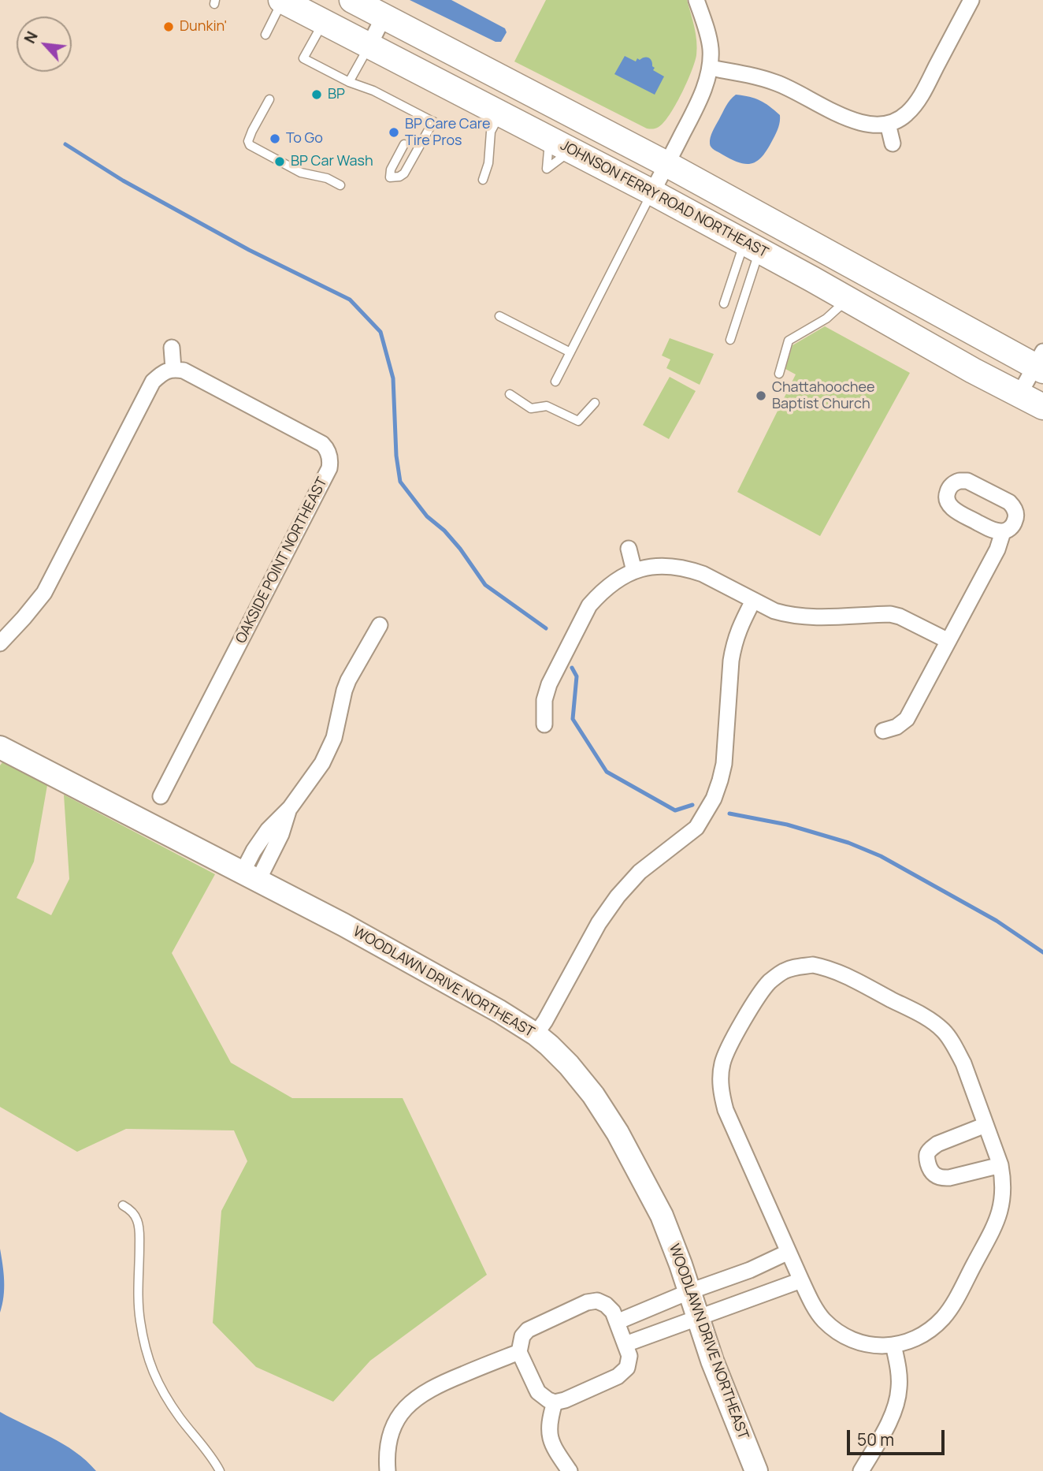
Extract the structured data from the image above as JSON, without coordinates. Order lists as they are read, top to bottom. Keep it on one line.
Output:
{"streets":{"main road":["JOHNSON FERRY ROAD NORTHEAST"],"street":["OAKSIDE POINT NORTHEAST","WOODLAWN DRIVE NORTHEAST"]},"places":["Dunkin'","BP","BP Care Care Tire Pros","To Go","BP Car Wash","Chattahoochee Baptist Church"],"scale_bar":"50 m","north":"top left"}
